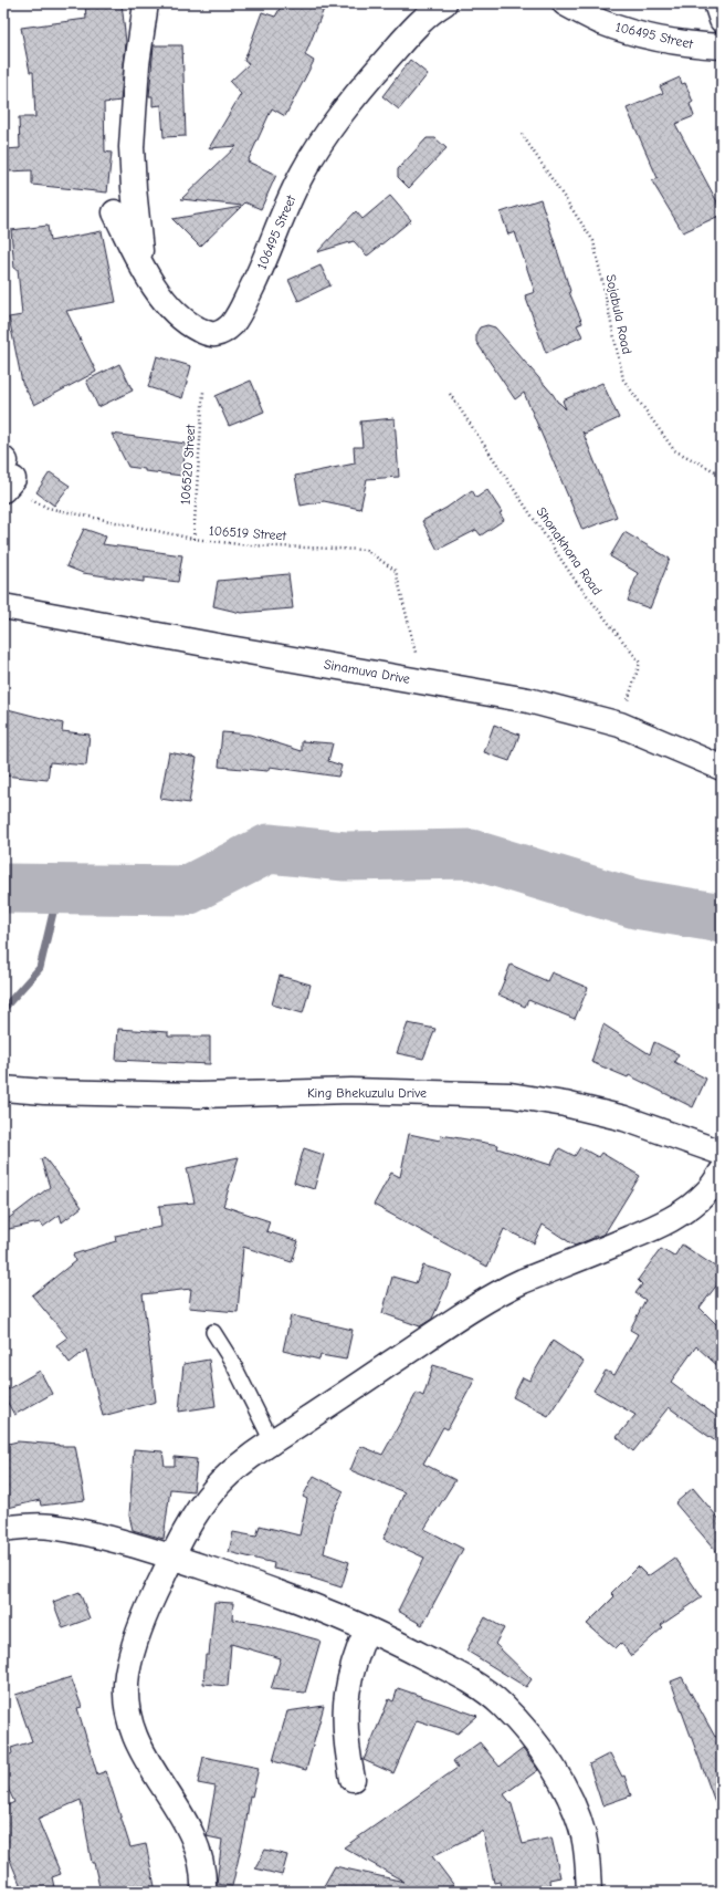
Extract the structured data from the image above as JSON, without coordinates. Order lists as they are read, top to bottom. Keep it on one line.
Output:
{"streets":{"street":["106495 Street","Sinamuva Drive","King Bhekuzulu Drive"],"path":["Sojabula Road","106520 Street","106519 Street","Shonakhona Road"]},"crossings":[["106520 Street","106519 Street"],["106519 Street","Sinamuva Drive"],["Shonakhona Road","Sinamuva Drive"]]}
